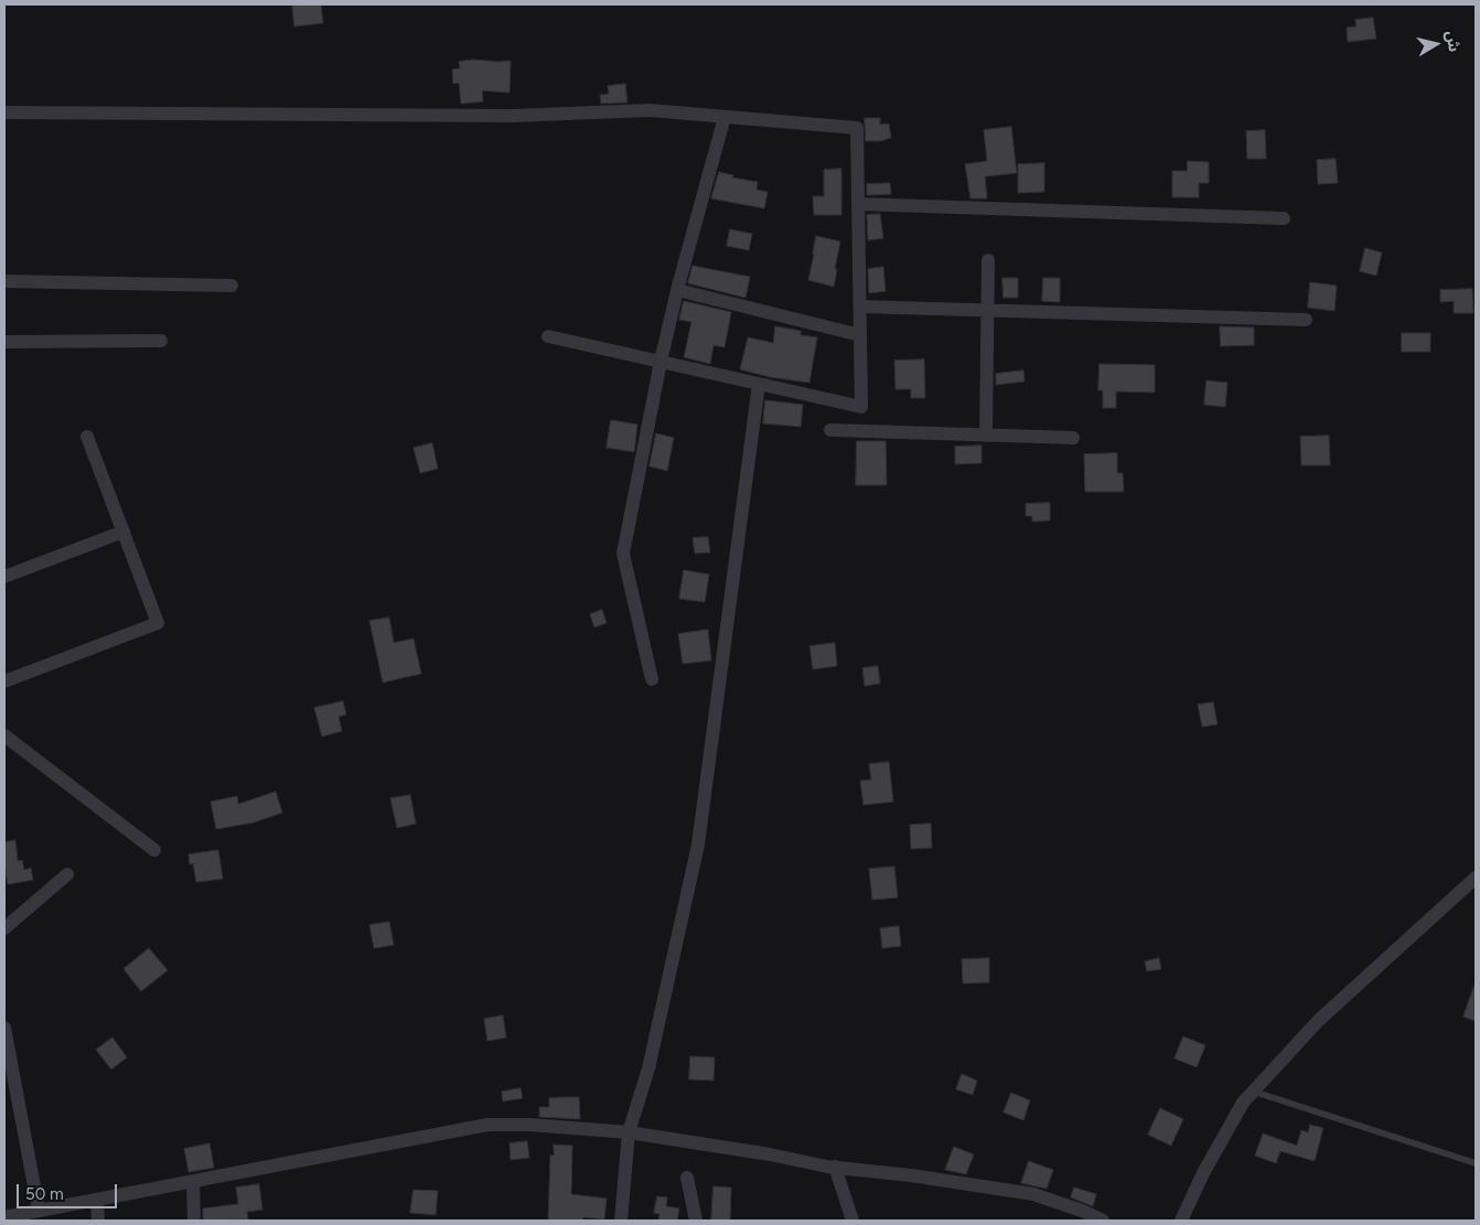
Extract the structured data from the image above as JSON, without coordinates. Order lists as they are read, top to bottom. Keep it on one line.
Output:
{"scale_bar":"50 m","north":"right"}
